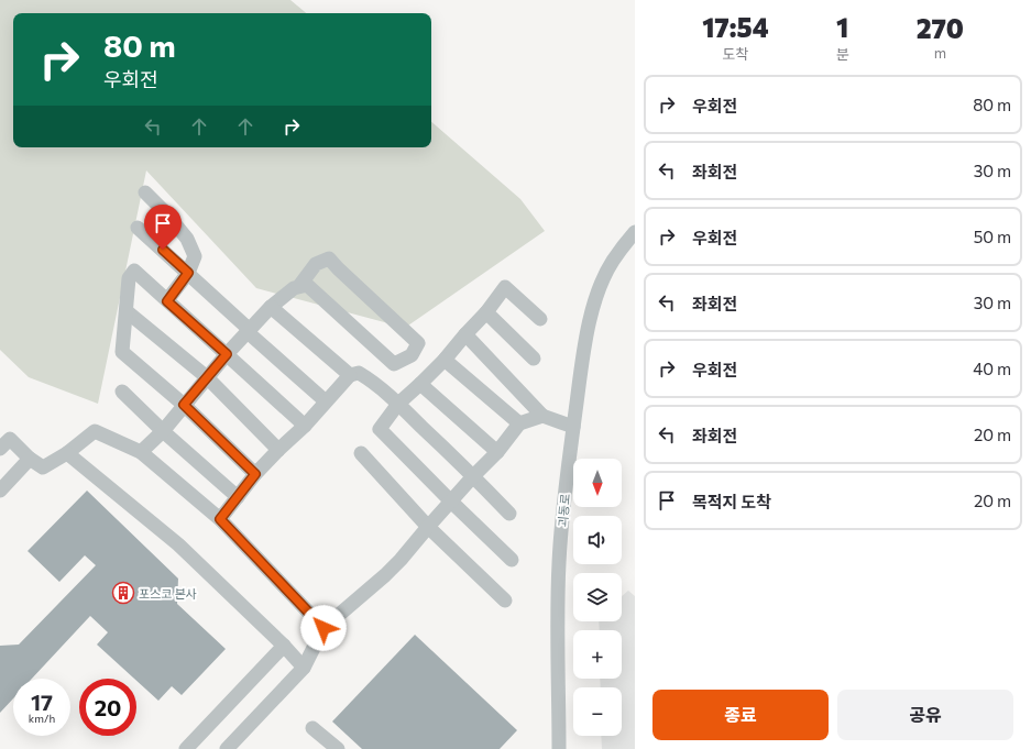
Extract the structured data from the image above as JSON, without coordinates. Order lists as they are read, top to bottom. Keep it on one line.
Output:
{"streets":{"street":["괴동로"]},"places":{"building":["포스코 본사"]},"north":"bottom","page":{"eta":["17:54","도착","1","분","270","m"],"turn":["80 m","우회전"],"list":[{"name":"우회전","value":"80 m"},{"name":"좌회전","value":"30 m"},{"name":"우회전","value":"50 m"},{"name":"좌회전","value":"30 m"},{"name":"우회전","value":"40 m"},{"name":"좌회전","value":"20 m"},{"name":"목적지 도착","value":"20 m"}],"map_buttons":["+","−"],"speed":"17 km/h","limit":"20","buttons":["종료","공유"]}}
